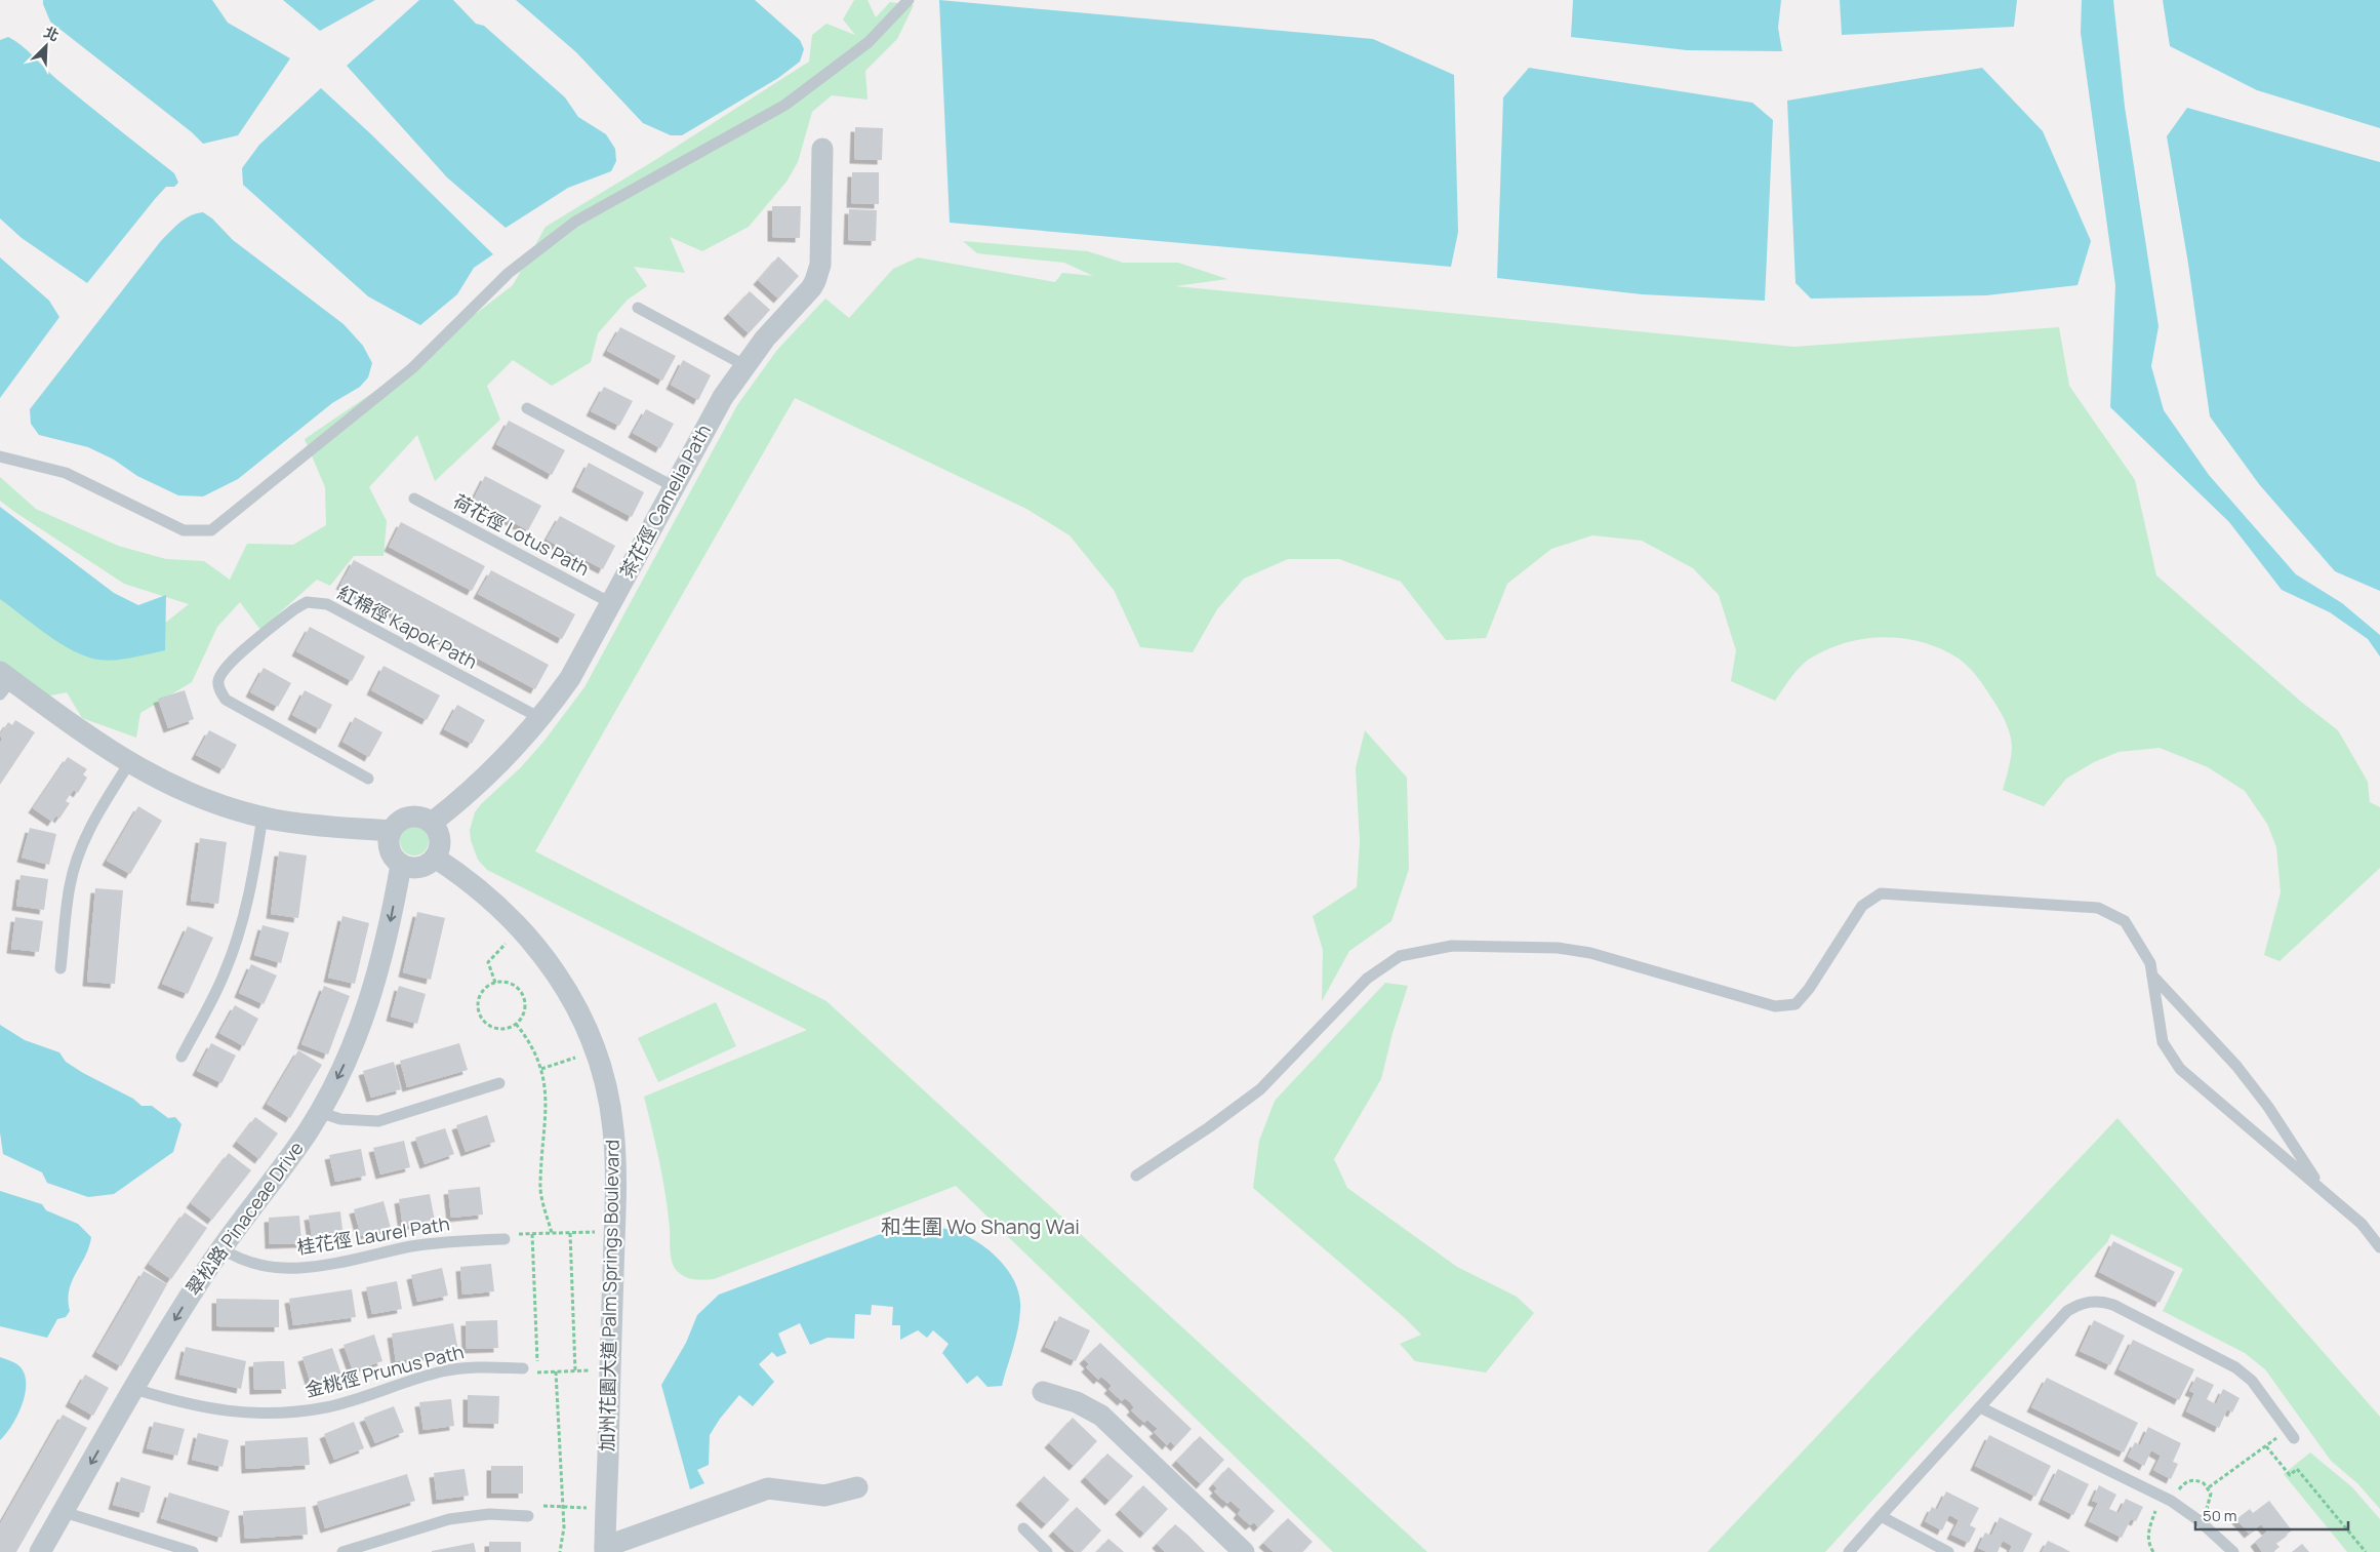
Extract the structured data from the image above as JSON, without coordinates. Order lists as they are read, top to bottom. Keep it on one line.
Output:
{"streets":{"street":["茶花徑 Camelia Path","翠松路 Pinaceae Drive","加州花園大道 Palm Springs Boulevard"],"lane":["荷花徑 Lotus Path","紅棉徑 Kapok Path","桂花徑 Laurel Path","金桃徑 Prunus Path"]},"crossings":[["茶花徑 Camelia Path","荷花徑 Lotus Path"],["茶花徑 Camelia Path","紅棉徑 Kapok Path"],["茶花徑 Camelia Path","翠松路 Pinaceae Drive"],["茶花徑 Camelia Path","加州花園大道 Palm Springs Boulevard"],["翠松路 Pinaceae Drive","桂花徑 Laurel Path"],["翠松路 Pinaceae Drive","加州花園大道 Palm Springs Boulevard"],["翠松路 Pinaceae Drive","金桃徑 Prunus Path"]],"one_way":["翠松路 Pinaceae Drive"],"districts":["和生圍 Wo Shang Wai"],"scale_bar":"50 m","north":"top right"}
